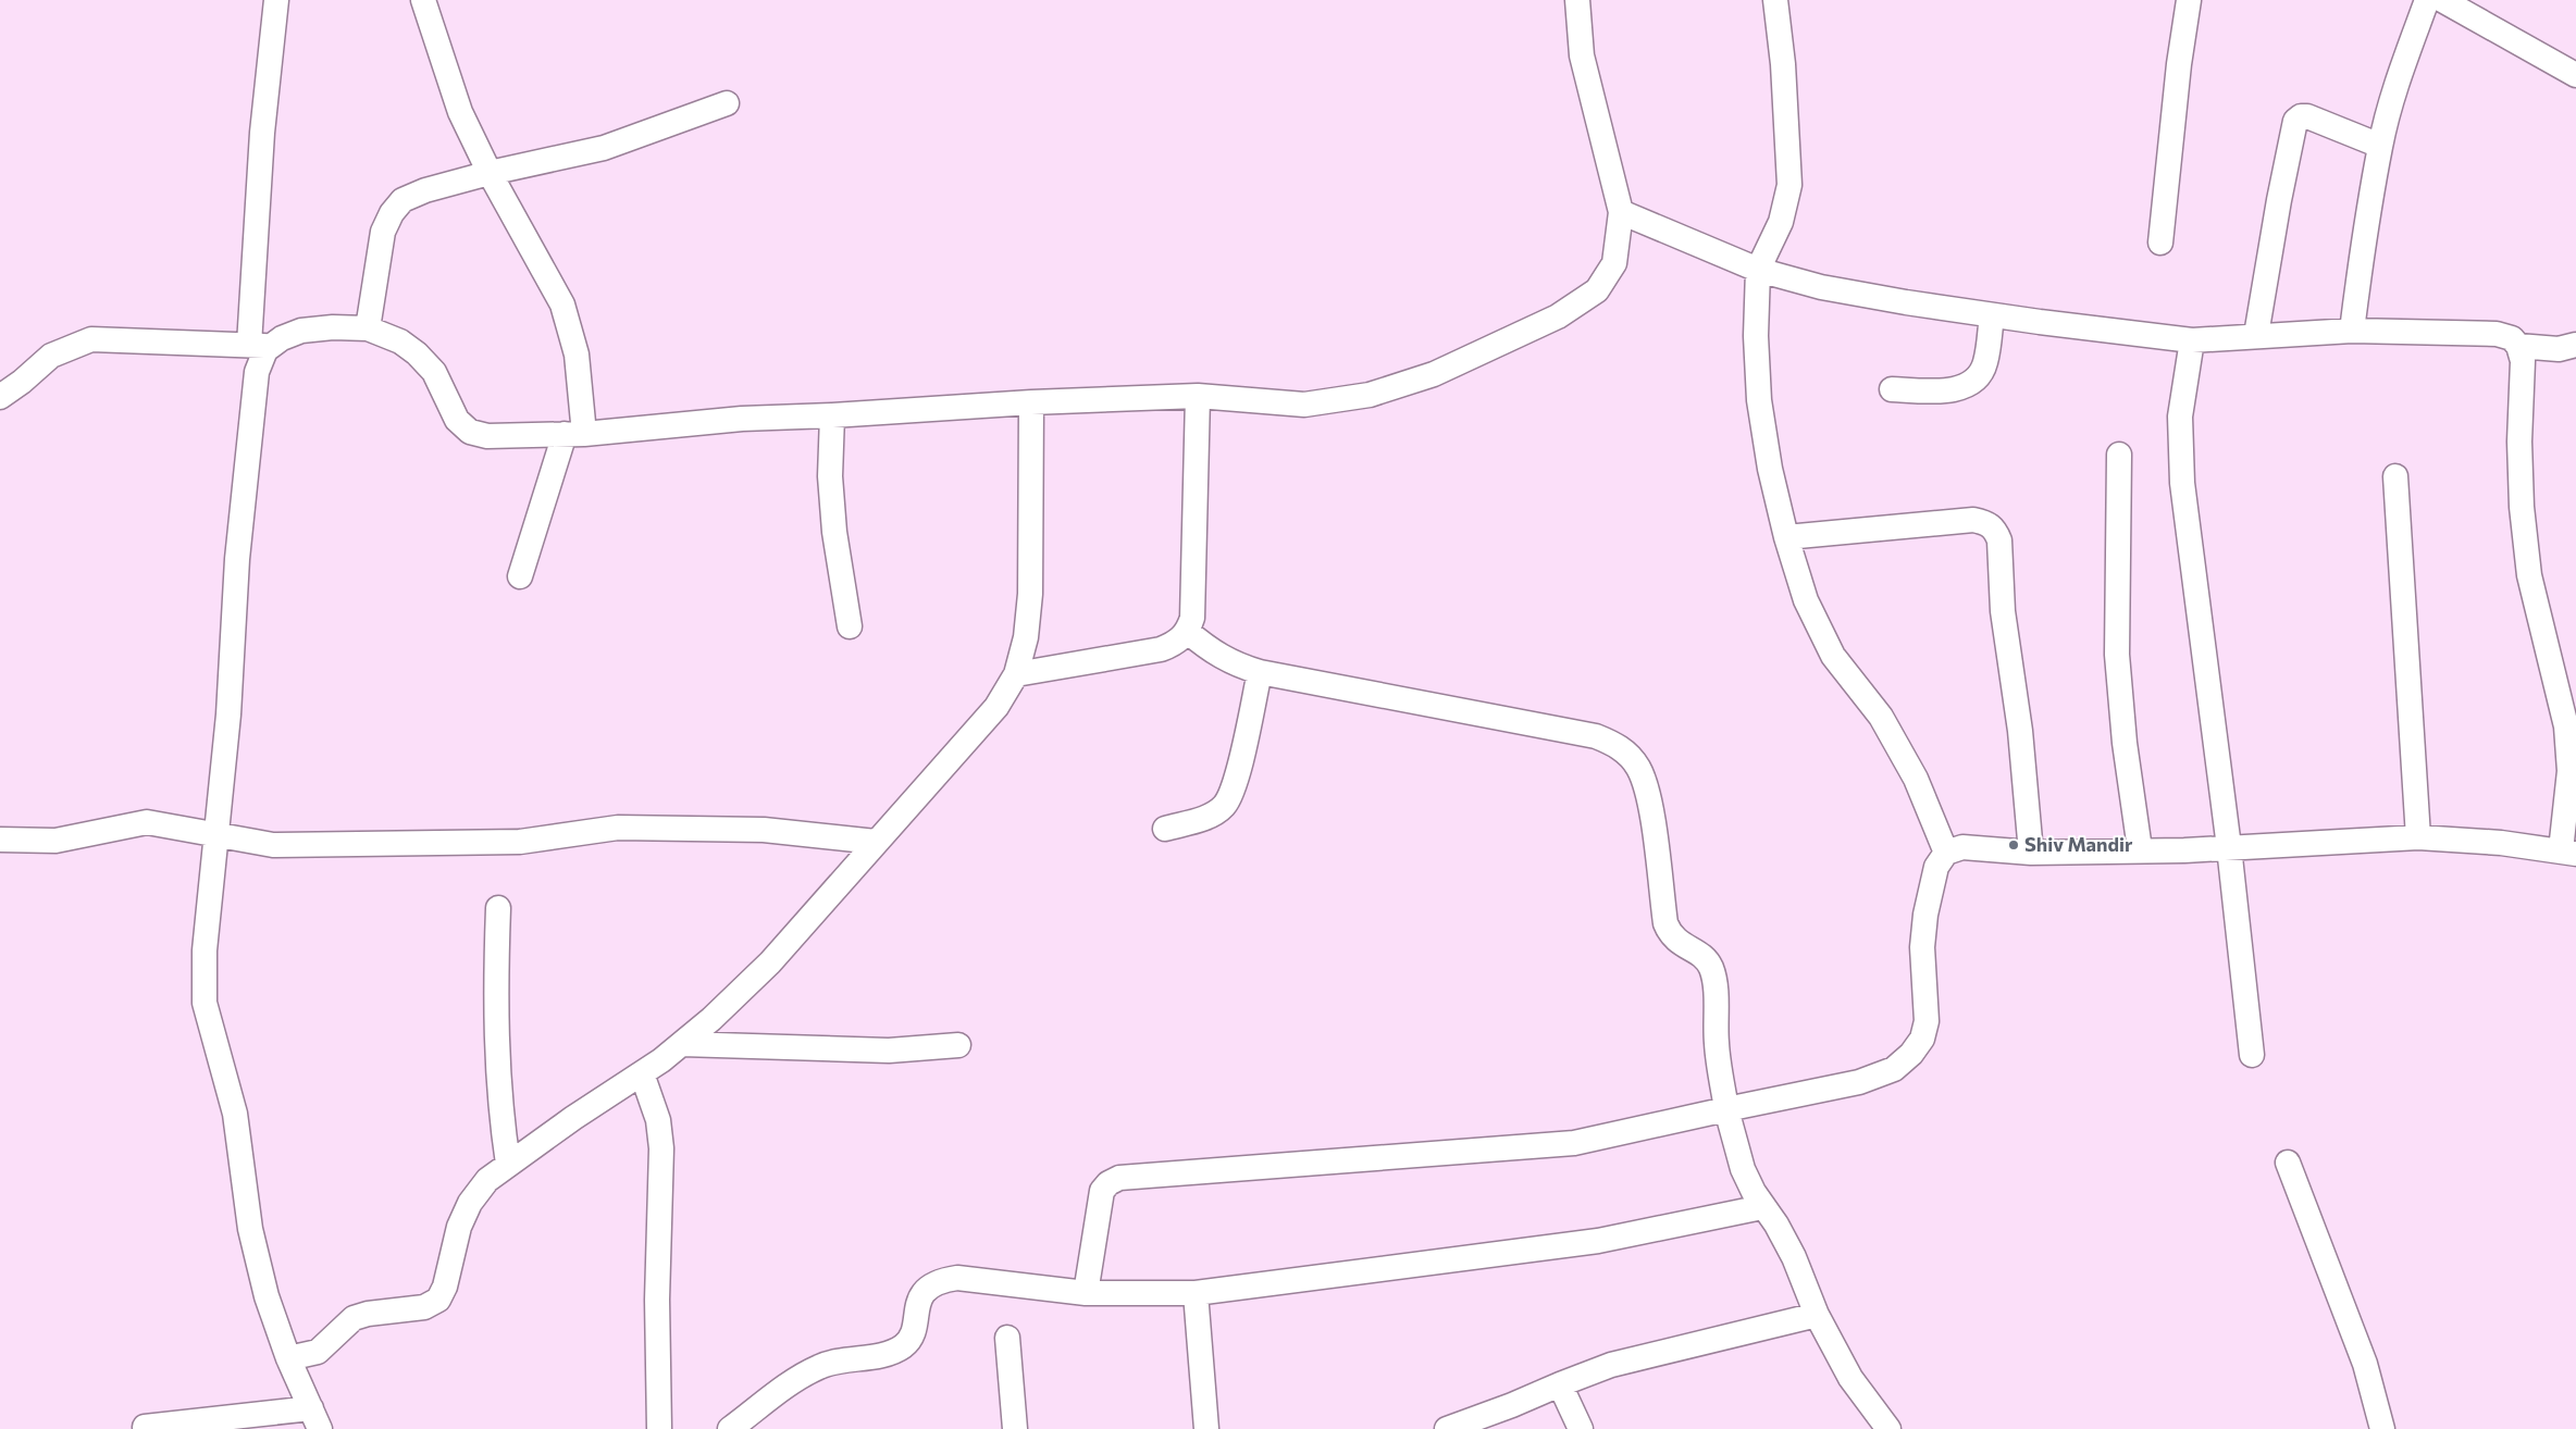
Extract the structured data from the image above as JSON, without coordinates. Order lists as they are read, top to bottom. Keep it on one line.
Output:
{"places":["Shiv Mandir"]}
